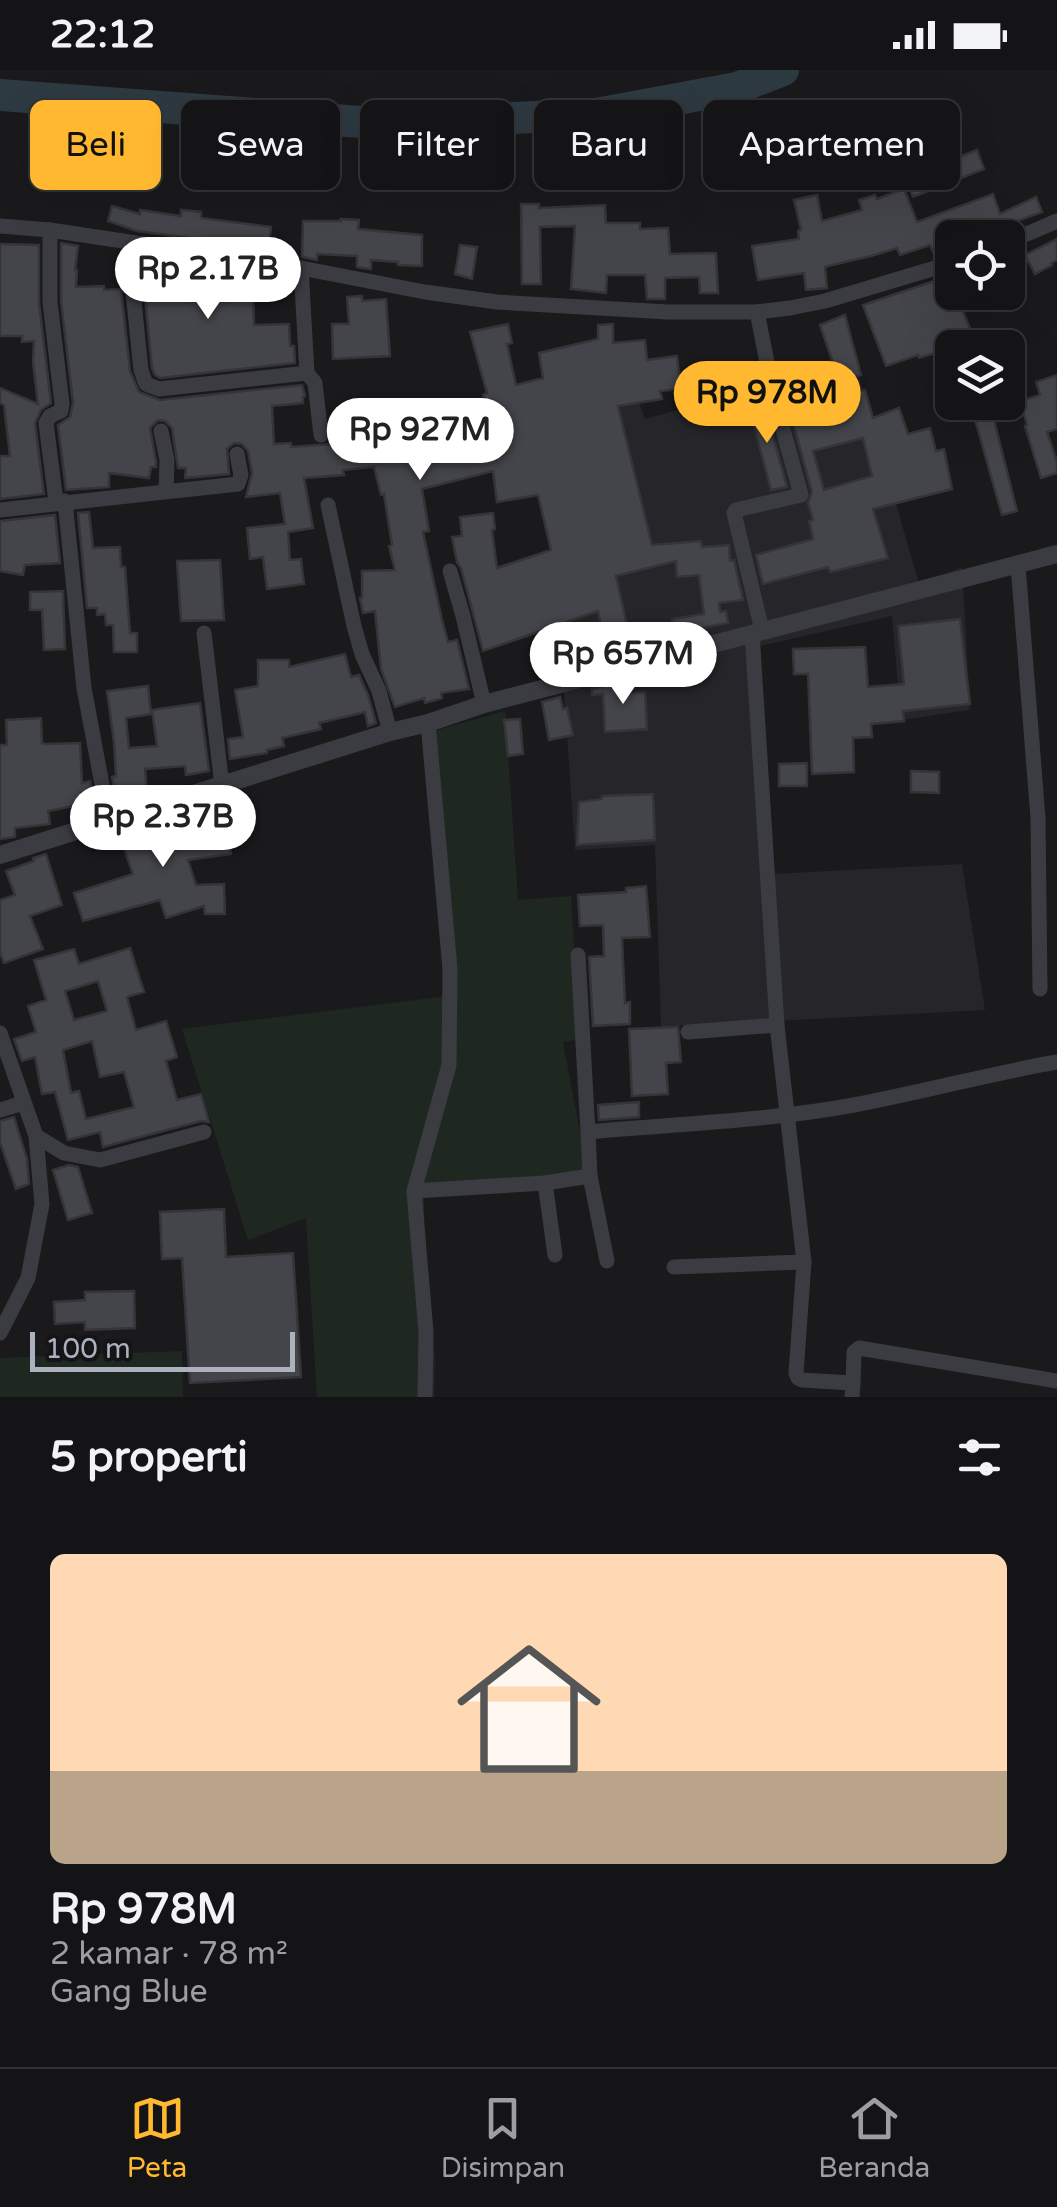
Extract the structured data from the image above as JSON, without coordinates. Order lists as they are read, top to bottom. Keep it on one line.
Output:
{"scale_bar":"100 m","page":{"status":"22:12","chip":["Beli","Sewa","Filter","Baru","Apartemen"],"price":["Rp 2.17B","Rp 978M","Rp 927M","Rp 657M","Rp 2.37B"],"scale":"100 m","heading":"5 properti","list":[{"name":"Rp 978M","note":"2 kamar · 78 m² · Gang Blue"}],"tabs":["Peta","Disimpan","Beranda"]}}
